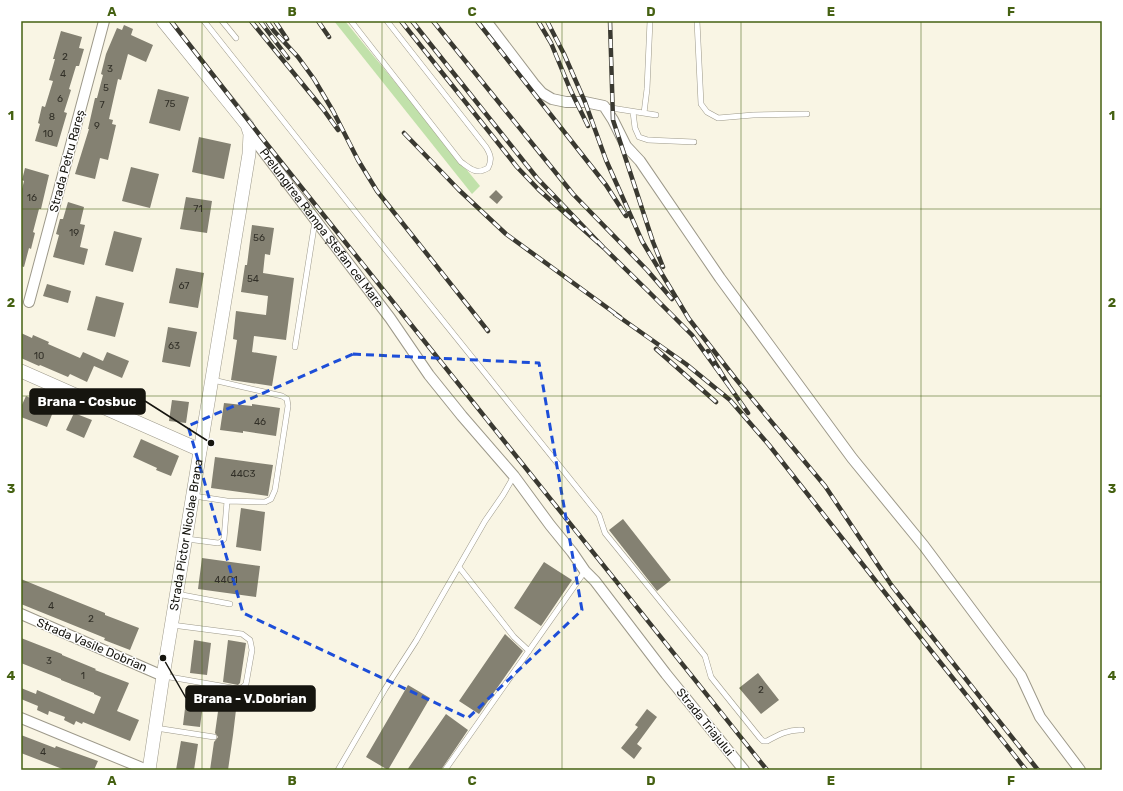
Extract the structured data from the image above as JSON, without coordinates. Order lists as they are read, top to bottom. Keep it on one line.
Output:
{"streets":{"street":["Strada Petru Rareș","Prelungirea Rampa Ștefan cel Mare","Strada Pictor Nicolae Brana","Strada Vasile Dobrian","Strada Triajului"]},"crossings":[["Prelungirea Rampa Ștefan cel Mare","Strada Pictor Nicolae Brana"],["Prelungirea Rampa Ștefan cel Mare","Strada Triajului"],["Strada Pictor Nicolae Brana","Strada Vasile Dobrian"]],"places":["Brana - Cosbuc","Brana - V.Dobrian"],"house_numbers":["2","3","4","5","6","75","7","8","9","10","16","71","19","56","54","67","63","10","46","44C3","44C1","4","2","3","1","2","4"],"grid":{"columns":["A","B","C","D","E","F"],"rows":["1","2","3","4"]}}
